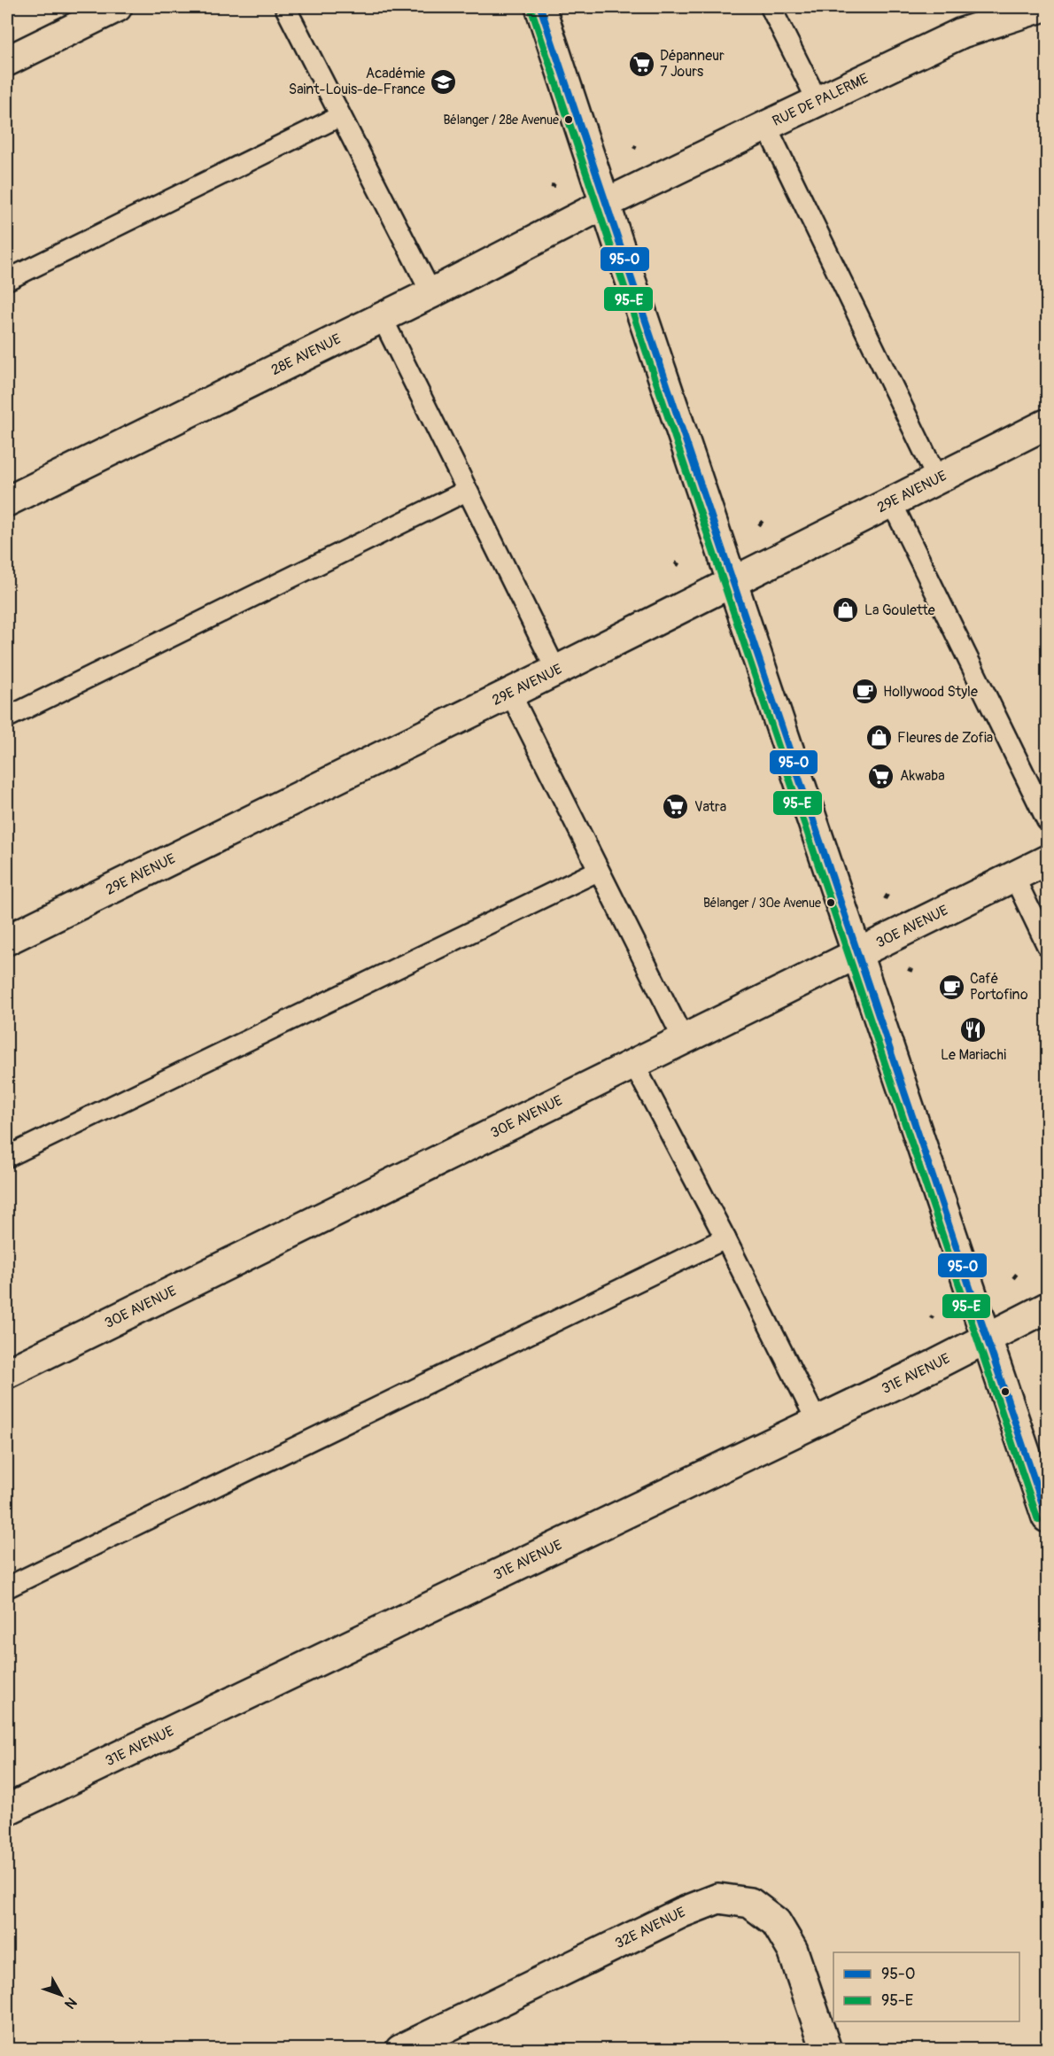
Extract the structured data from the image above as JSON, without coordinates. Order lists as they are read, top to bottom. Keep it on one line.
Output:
{"streets":{"street":["RUE DE PALERME","28E AVENUE","29E AVENUE","30E AVENUE","31E AVENUE","32E AVENUE"]},"crossings":[["RUE DE PALERME","28E AVENUE"]],"places":{"supermarket":["Dépanneur 7 Jours","Akwaba","Vatra"],"school or university":["Académie Saint-Louis-de-France"],"other":["Bélanger / 28e Avenue","Bélanger / 30e Avenue"],"shop":["La Goulette","Fleures de Zofia"],"cafe":["Hollywood Style","Café Portofino"],"restaurant":["Le Mariachi"]},"lines":["transit line 95-O","transit line 95-E"],"legend":["95-O","95-E"],"north":"bottom right"}
